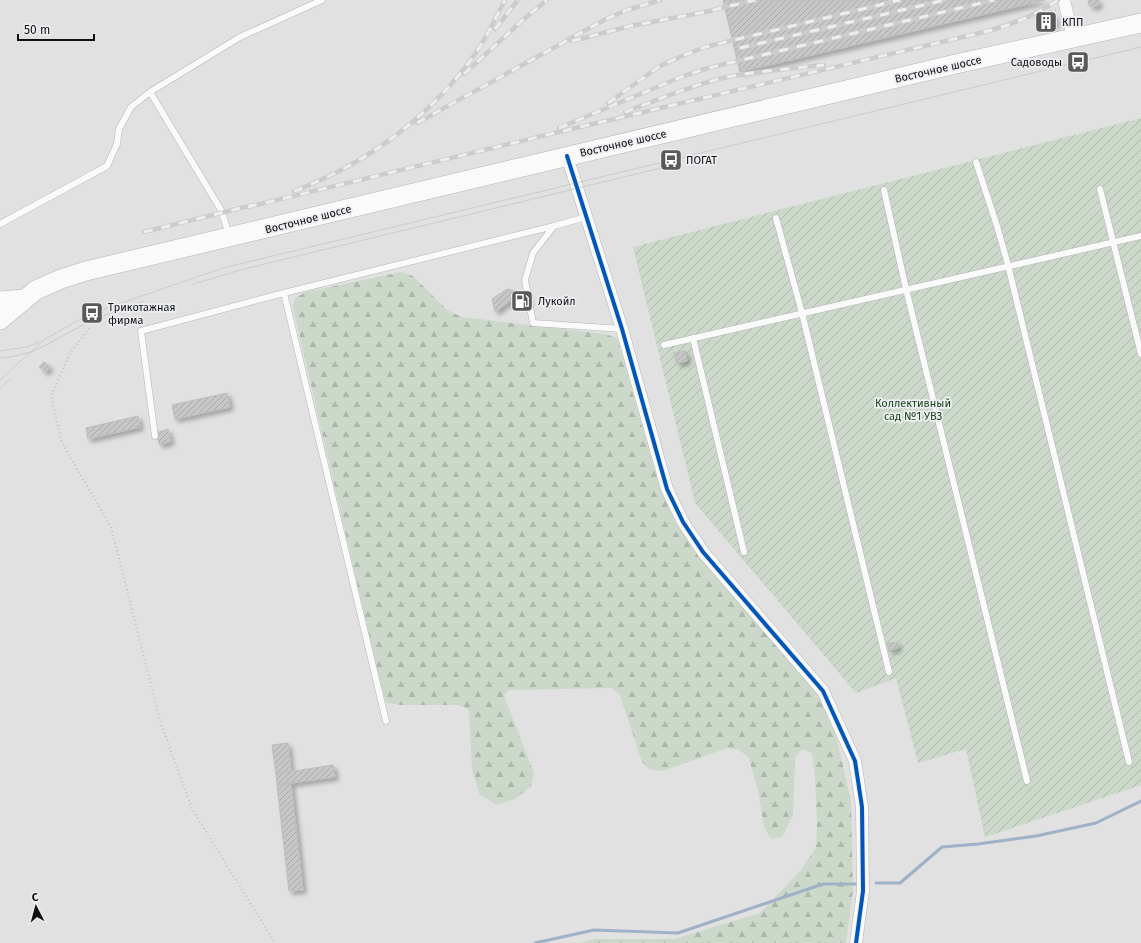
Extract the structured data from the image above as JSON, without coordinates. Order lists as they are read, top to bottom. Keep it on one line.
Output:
{"streets":{"main road":["Восточное шоссе"]},"parks":["Коллективный сад №1 УВЗ"],"places":{"building":["КПП"],"bus stop":["Садоводы","ПОГАТ","Трикотажная фирма"],"fuel station":["Лукойл"]},"scale_bar":"50 m","north":"top"}
